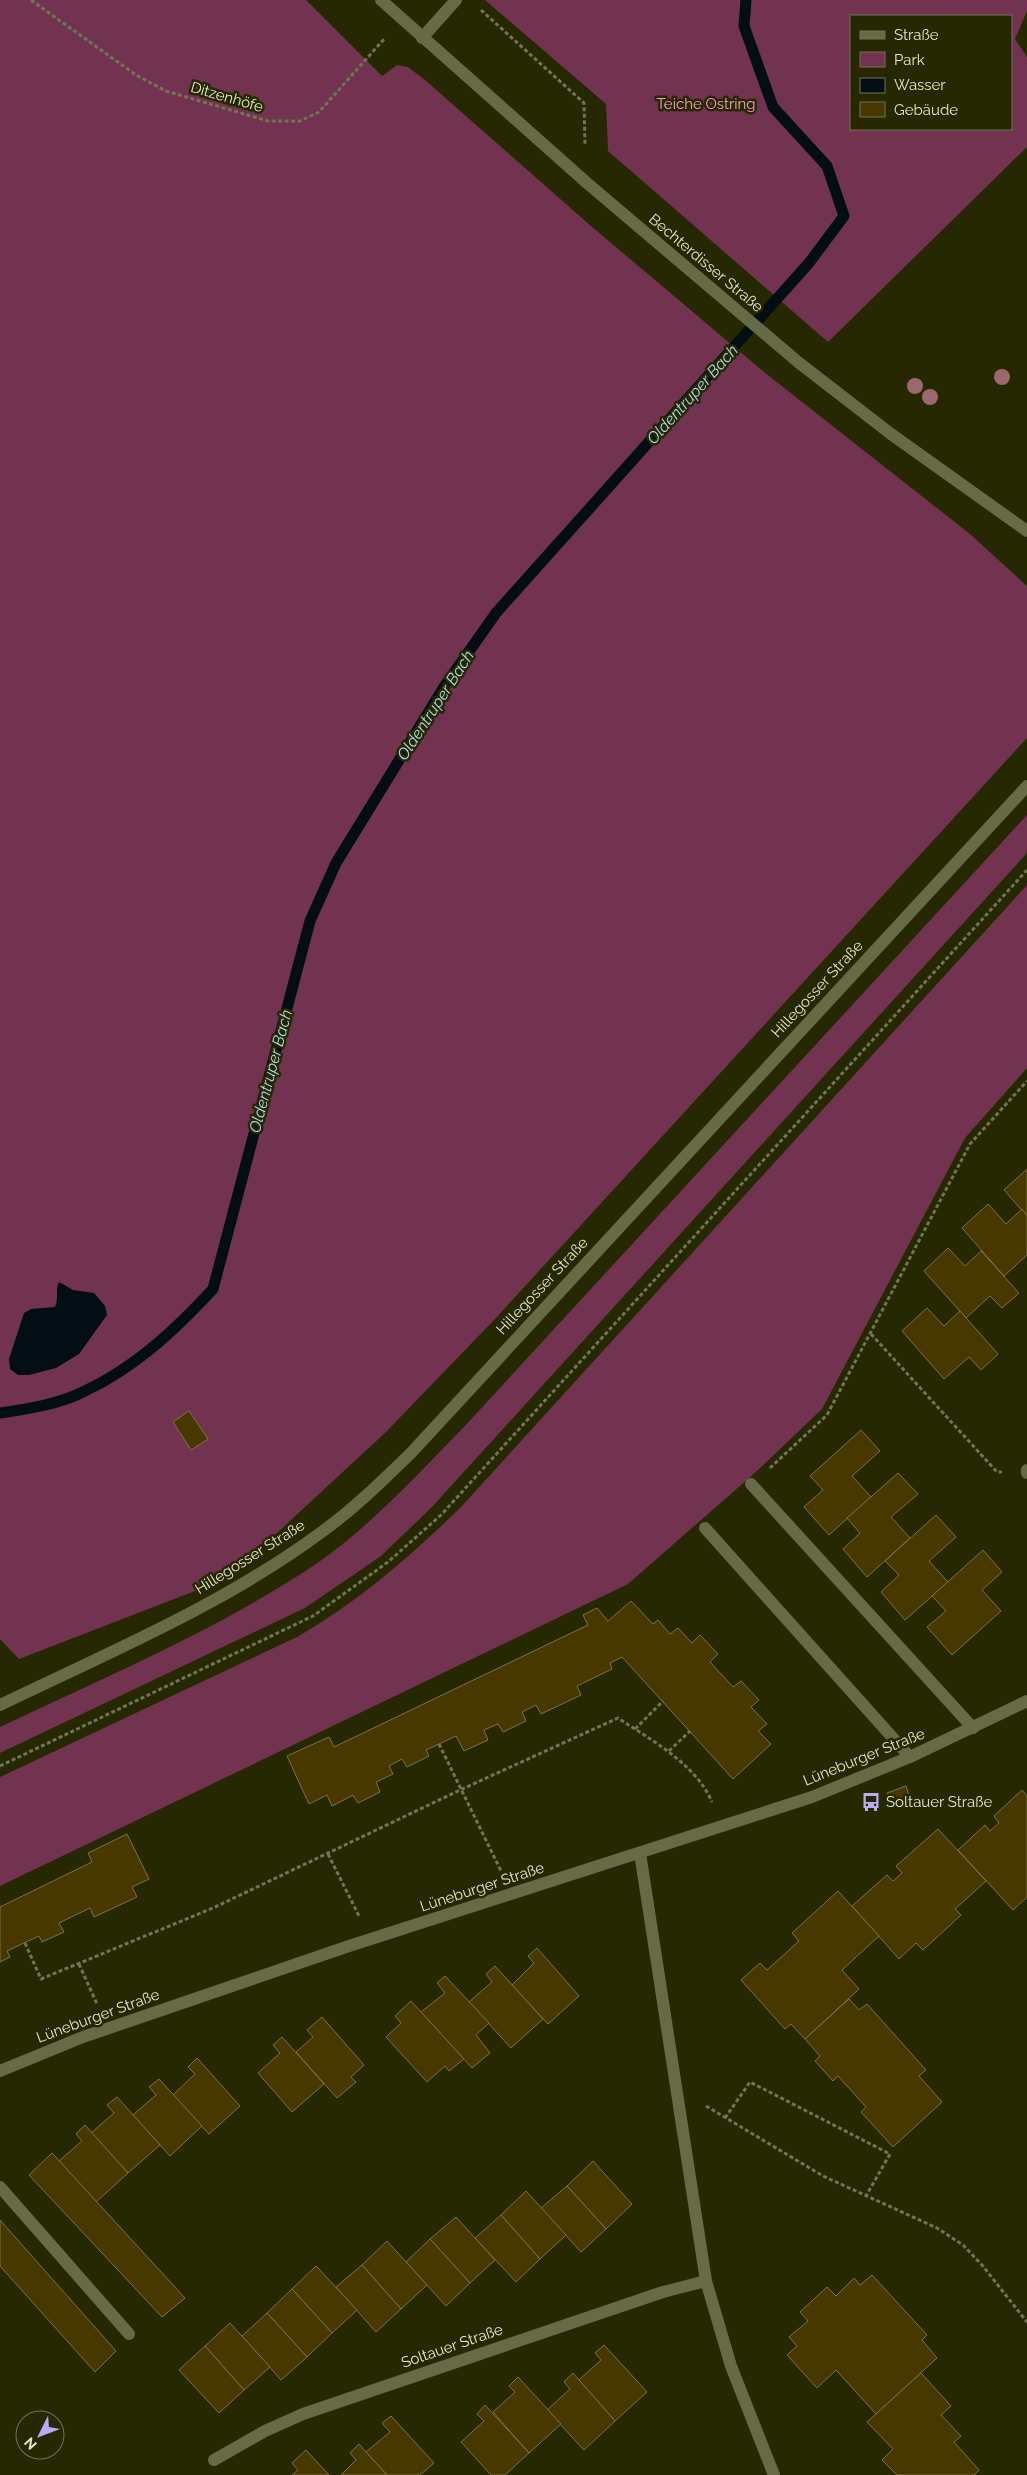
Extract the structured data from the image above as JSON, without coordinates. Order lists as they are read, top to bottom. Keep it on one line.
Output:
{"streets":{"street":["Bechterdisser Straße","Hillegosser Straße","Lüneburger Straße","Soltauer Straße"],"path":["Ditzenhöfe"]},"crossings":[["Ditzenhöfe","Bechterdisser Straße"]],"water":["Oldentruper Bach"],"parks":["Teiche Ostring"],"places":{"bus stop":["Soltauer Straße"]},"legend":["Straße","Park","Wasser","Gebäude"],"north":"bottom left"}
